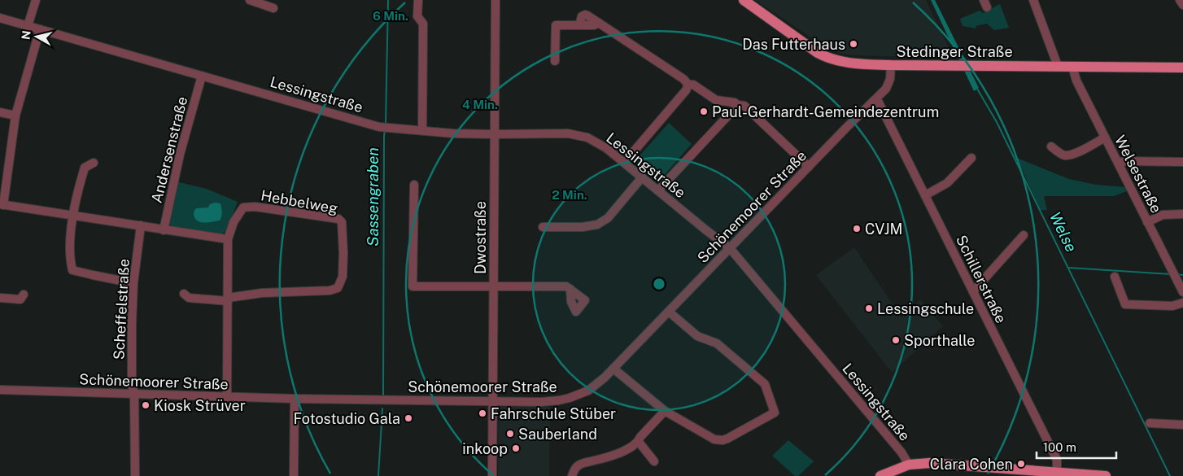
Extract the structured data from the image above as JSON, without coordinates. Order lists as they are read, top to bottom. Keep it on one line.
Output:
{"streets":{"main road":["Stedinger Straße"],"street":["Lessingstraße","Andersenstraße","Welsestraße","Hebbelweg","Schönemoorer Straße","Dwostraße","Schillerstraße","Scheffelstraße"]},"crossings":[["Stedinger Straße","Welsestraße"],["Stedinger Straße","Schönemoorer Straße"],["Lessingstraße","Andersenstraße"],["Lessingstraße","Schönemoorer Straße"],["Lessingstraße","Dwostraße"],["Schönemoorer Straße","Dwostraße"],["Schönemoorer Straße","Schillerstraße"],["Schönemoorer Straße","Scheffelstraße"]],"water":["Sassengraben","Welse"],"places":["Das Futterhaus","Paul-Gerhardt-Gemeindezentrum","CVJM","Lessingschule","Sporthalle","Kiosk Strüver","Fahrschule Stüber","Fotostudio Gala","Sauberland","inkoop","Clara Cohen"],"scale_bar":"100 m","north":"left","rings":["6 Min.","4 Min.","2 Min."]}
